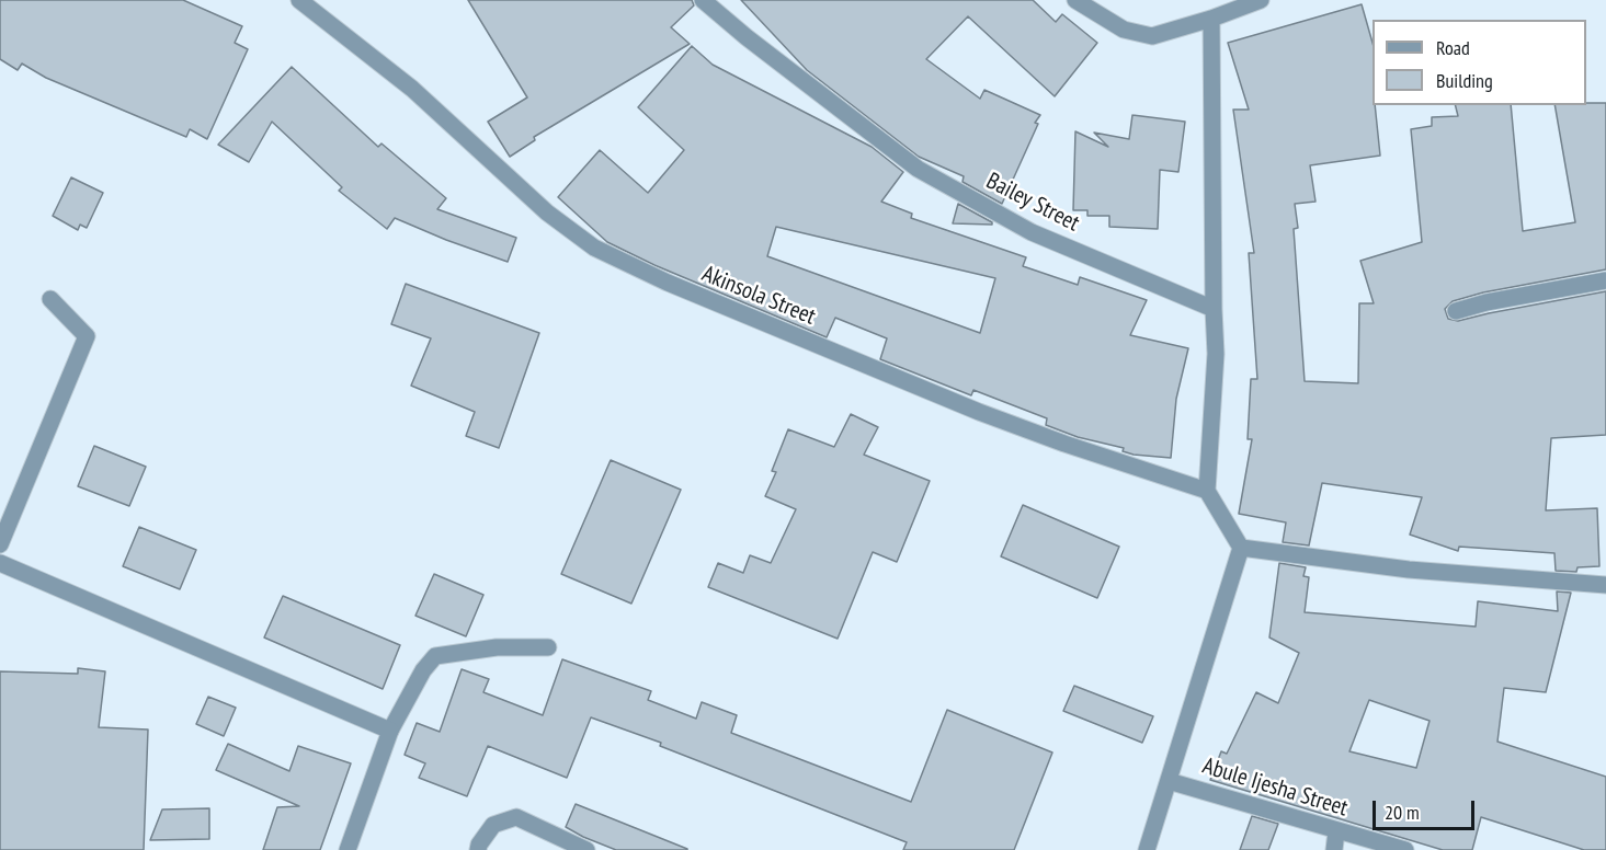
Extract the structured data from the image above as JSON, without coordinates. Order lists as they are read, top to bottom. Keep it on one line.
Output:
{"streets":{"street":["Bailey Street","Akinsola Street","Abule Ijesha Street"]},"legend":["Road","Building"],"scale_bar":"20 m"}
